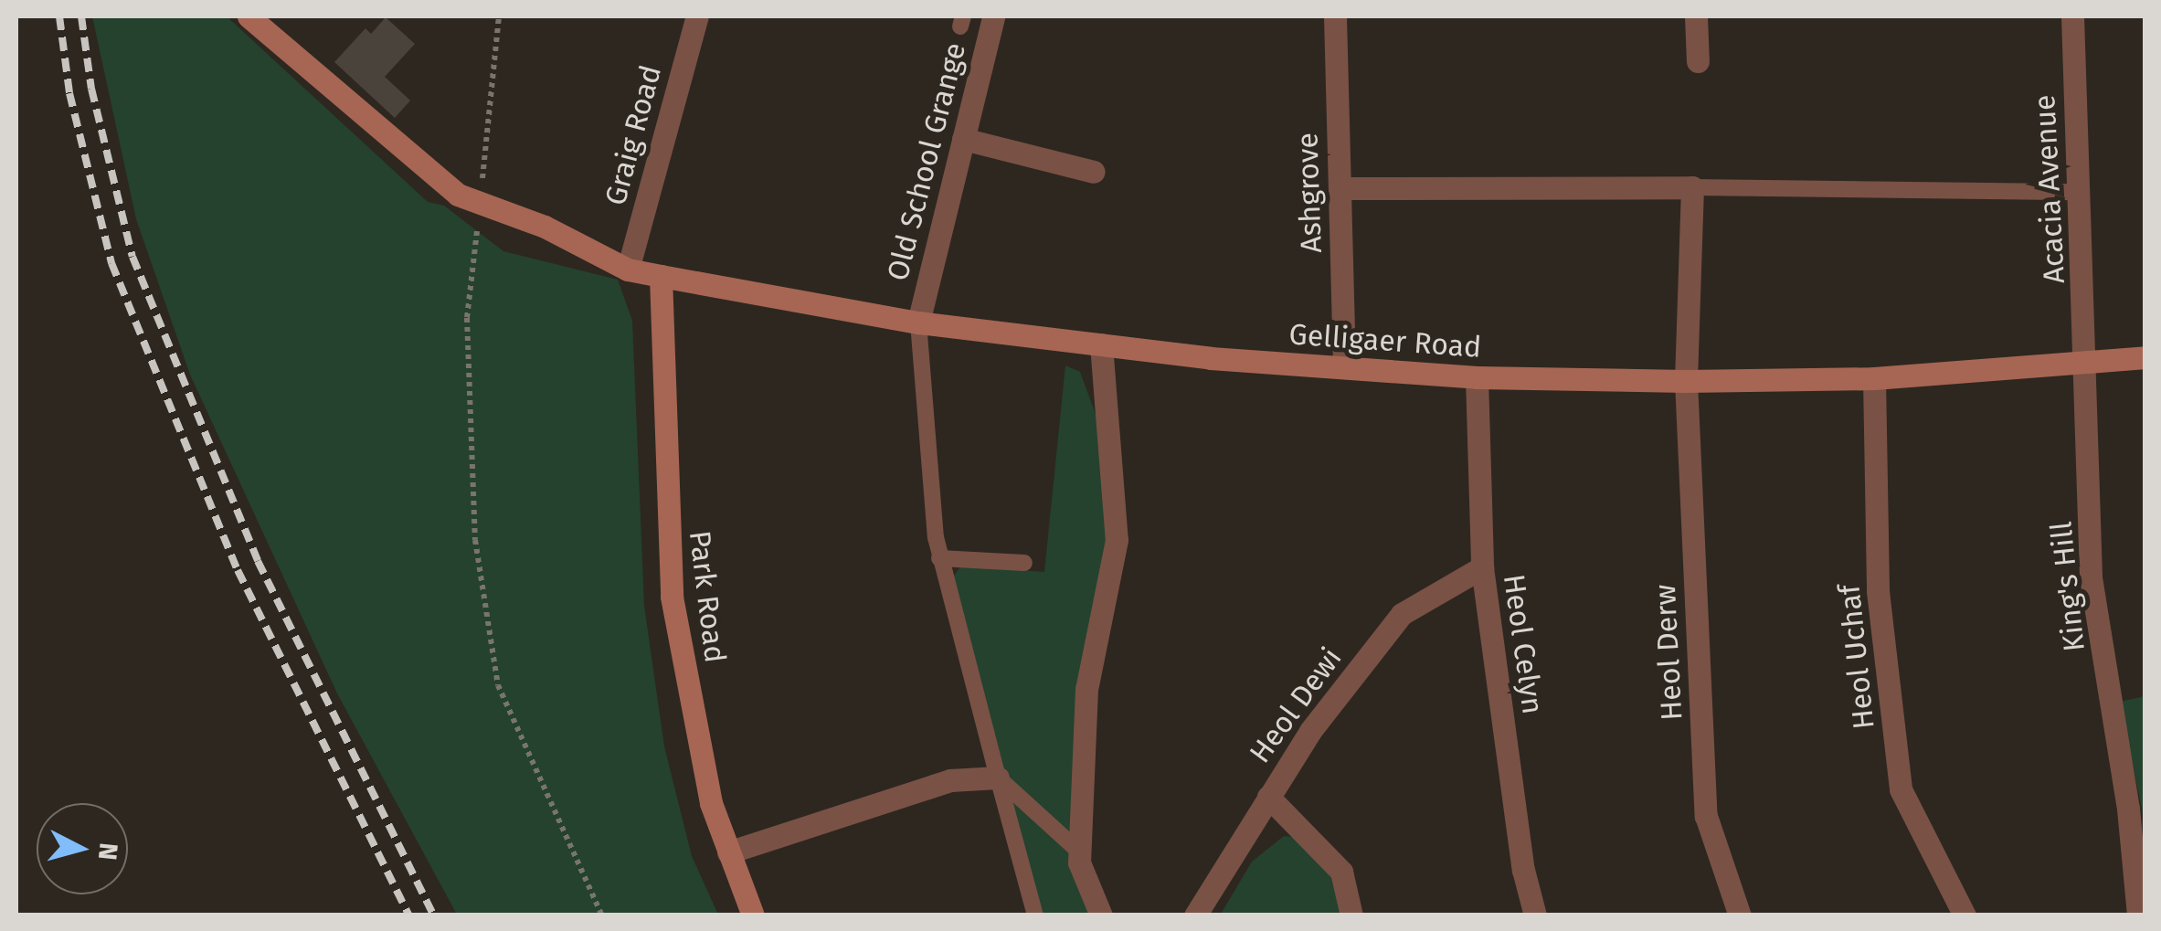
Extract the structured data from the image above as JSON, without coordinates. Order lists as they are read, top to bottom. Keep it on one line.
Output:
{"streets":{"street":["Graig Road","Old School Grange","Acacia Avenue","Ashgrove","Gelligaer Road","King's Hill","Park Road","Heol Celyn","Heol Derw","Heol Uchaf","Heol Dewi"]},"crossings":[["Graig Road","Gelligaer Road"],["Old School Grange","Gelligaer Road"],["Acacia Avenue","Gelligaer Road"],["Acacia Avenue","King's Hill"],["Ashgrove","Gelligaer Road"],["Gelligaer Road","King's Hill"],["Gelligaer Road","Park Road"],["Gelligaer Road","Heol Celyn"],["Gelligaer Road","Heol Derw"],["Gelligaer Road","Heol Uchaf"],["Heol Celyn","Heol Dewi"]],"north":"right"}
